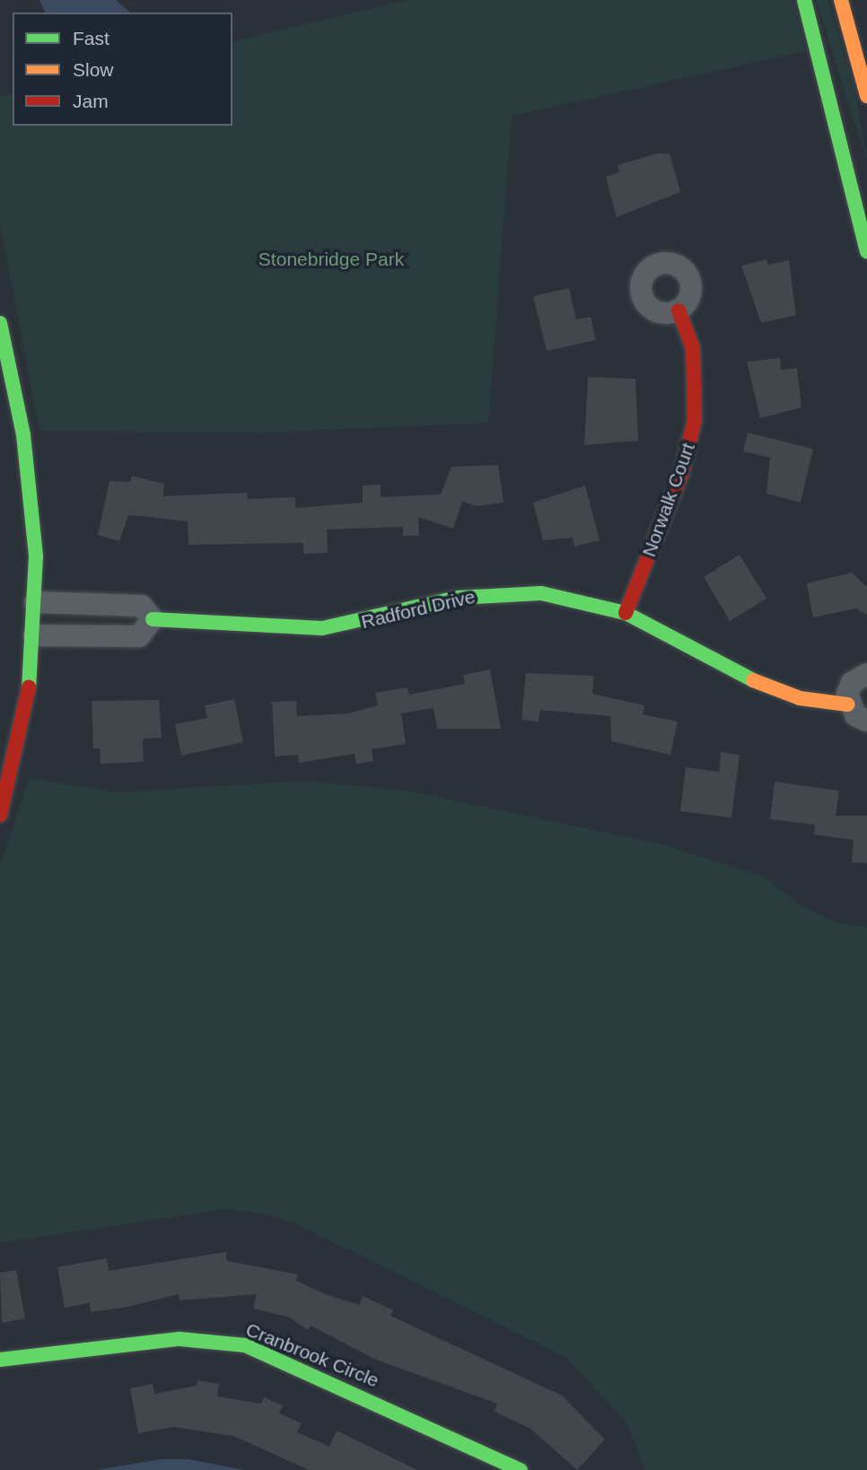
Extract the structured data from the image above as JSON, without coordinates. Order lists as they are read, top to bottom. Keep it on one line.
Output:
{"streets":{"street":["Norwalk Court","Radford Drive","Cranbrook Circle"]},"crossings":[["Norwalk Court","Radford Drive"]],"parks":["Stonebridge Park"],"legend":["Fast","Slow","Jam"]}
